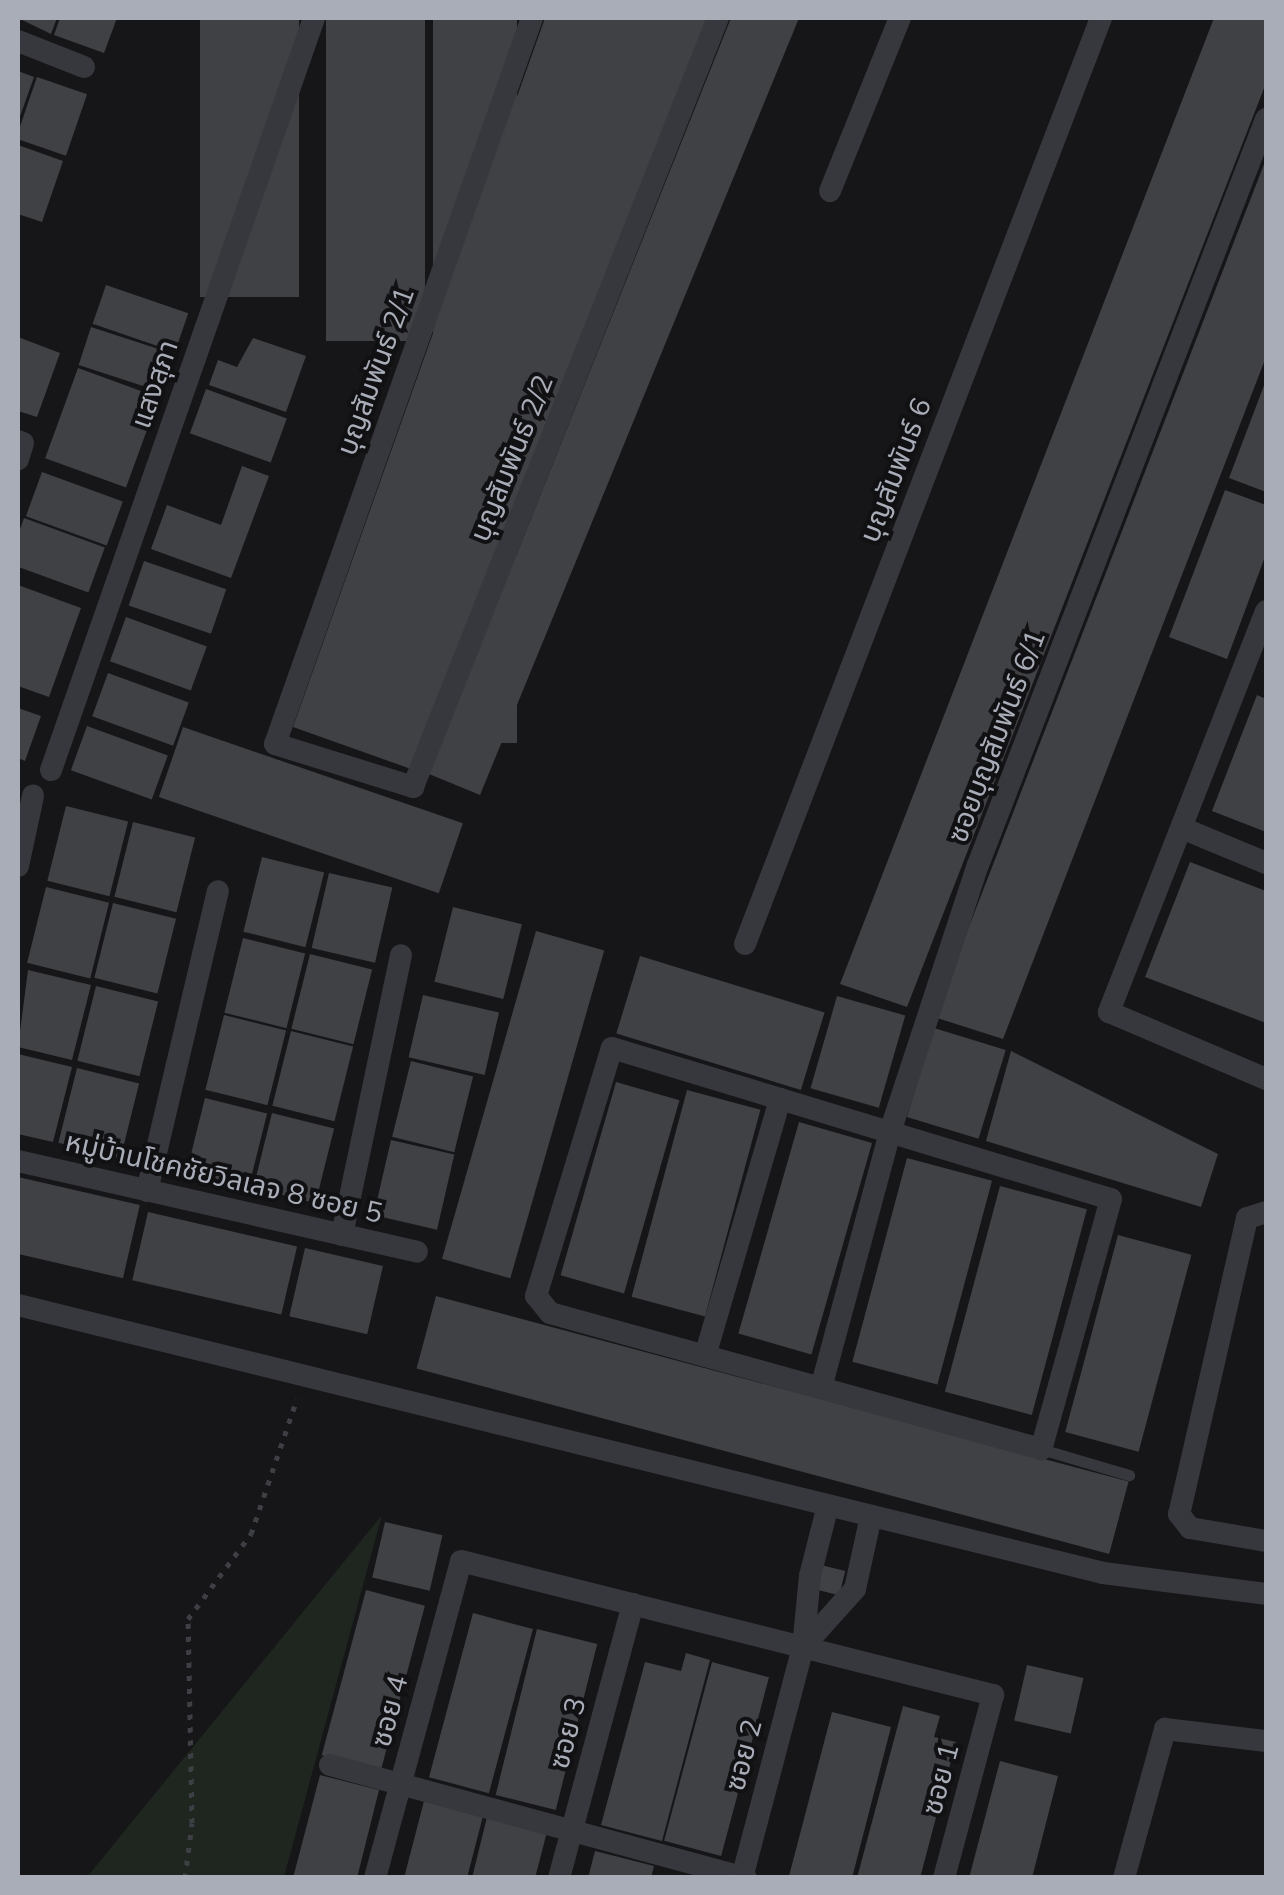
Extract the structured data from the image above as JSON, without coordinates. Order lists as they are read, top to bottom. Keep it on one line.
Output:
{"streets":{"street":["บุญสัมพันธ์ 2/1","แสงสุภา","บุญสัมพันธ์ 2/2","บุญสัมพันธ์ 6","ซอยบุญสัมพันธ์ 6/1","หมู่บ้านโชคชัยวิลเลจ 8 ซอย 5","ซอย 4","ซอย 3","ซอย 2","ซอย 1"]},"crossings":[["บุญสัมพันธ์ 2/1","บุญสัมพันธ์ 2/2"],["ซอย 4","ซอย 3"],["ซอย 2","ซอย 1"]]}
